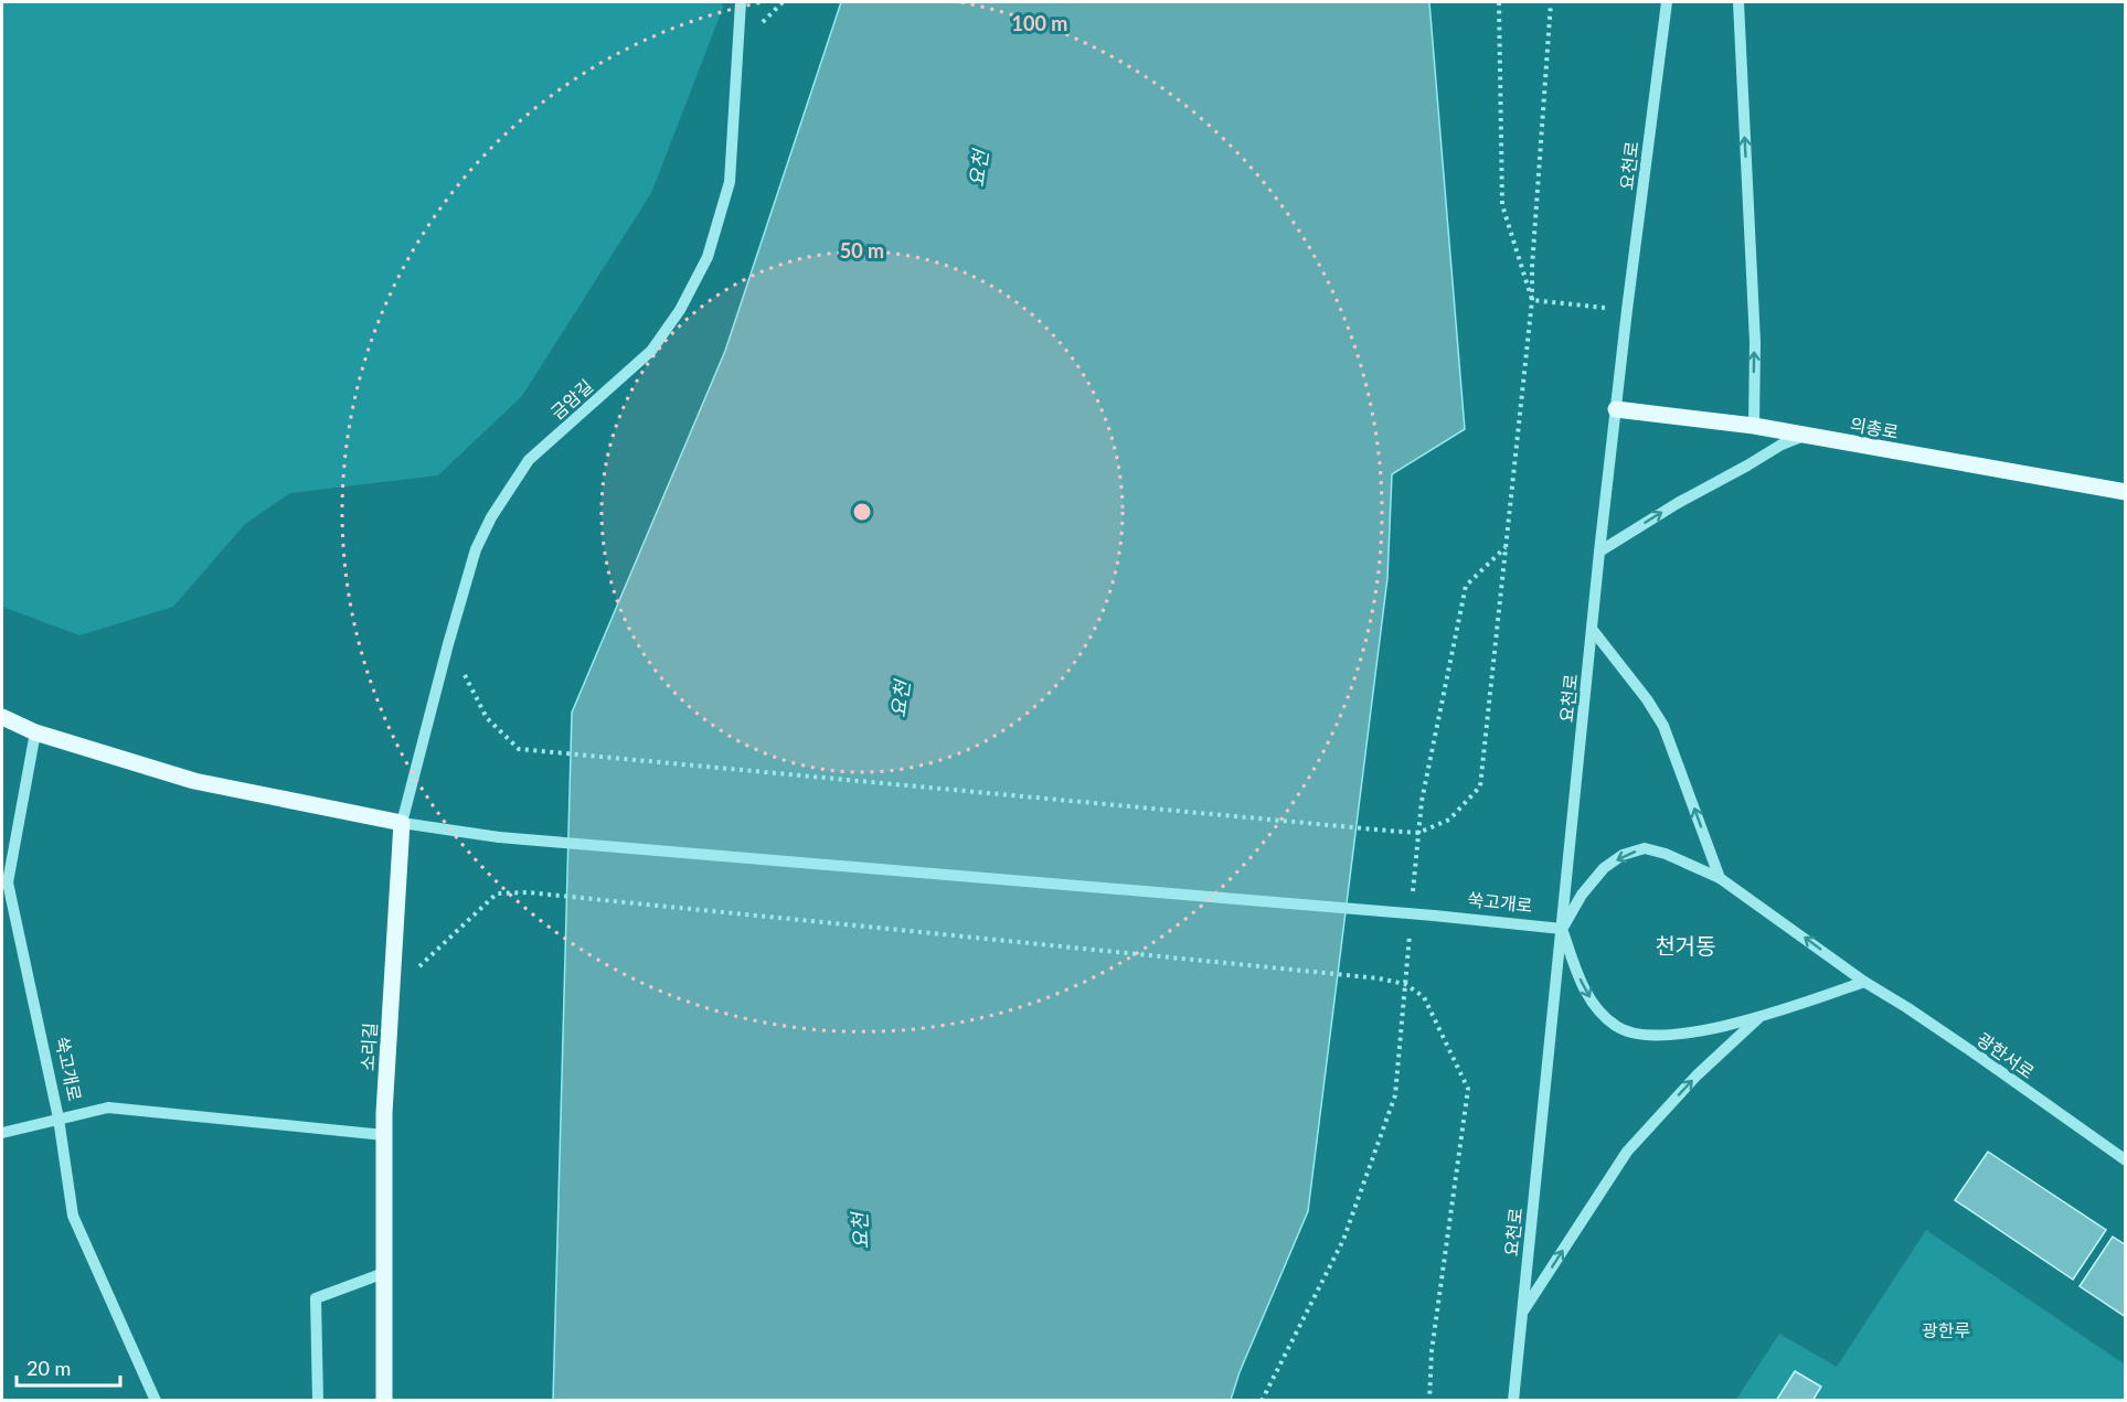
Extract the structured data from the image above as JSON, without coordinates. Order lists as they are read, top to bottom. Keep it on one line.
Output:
{"streets":{"main road":["의총로","소리길"],"street":["요천로","금암길","쑥고개로","광한서로"]},"crossings":[["요천로","의총로"],["요천로","쑥고개로"],["요천로","광한서로"],["금암길","쑥고개로"],["금암길","소리길"],["쑥고개로","소리길"],["쑥고개로","광한서로"]],"one_way":["광한서로"],"districts":["천거동"],"water":["요천"],"parks":["광한루"],"scale_bar":"20 m","rings":["100 m","50 m"]}
